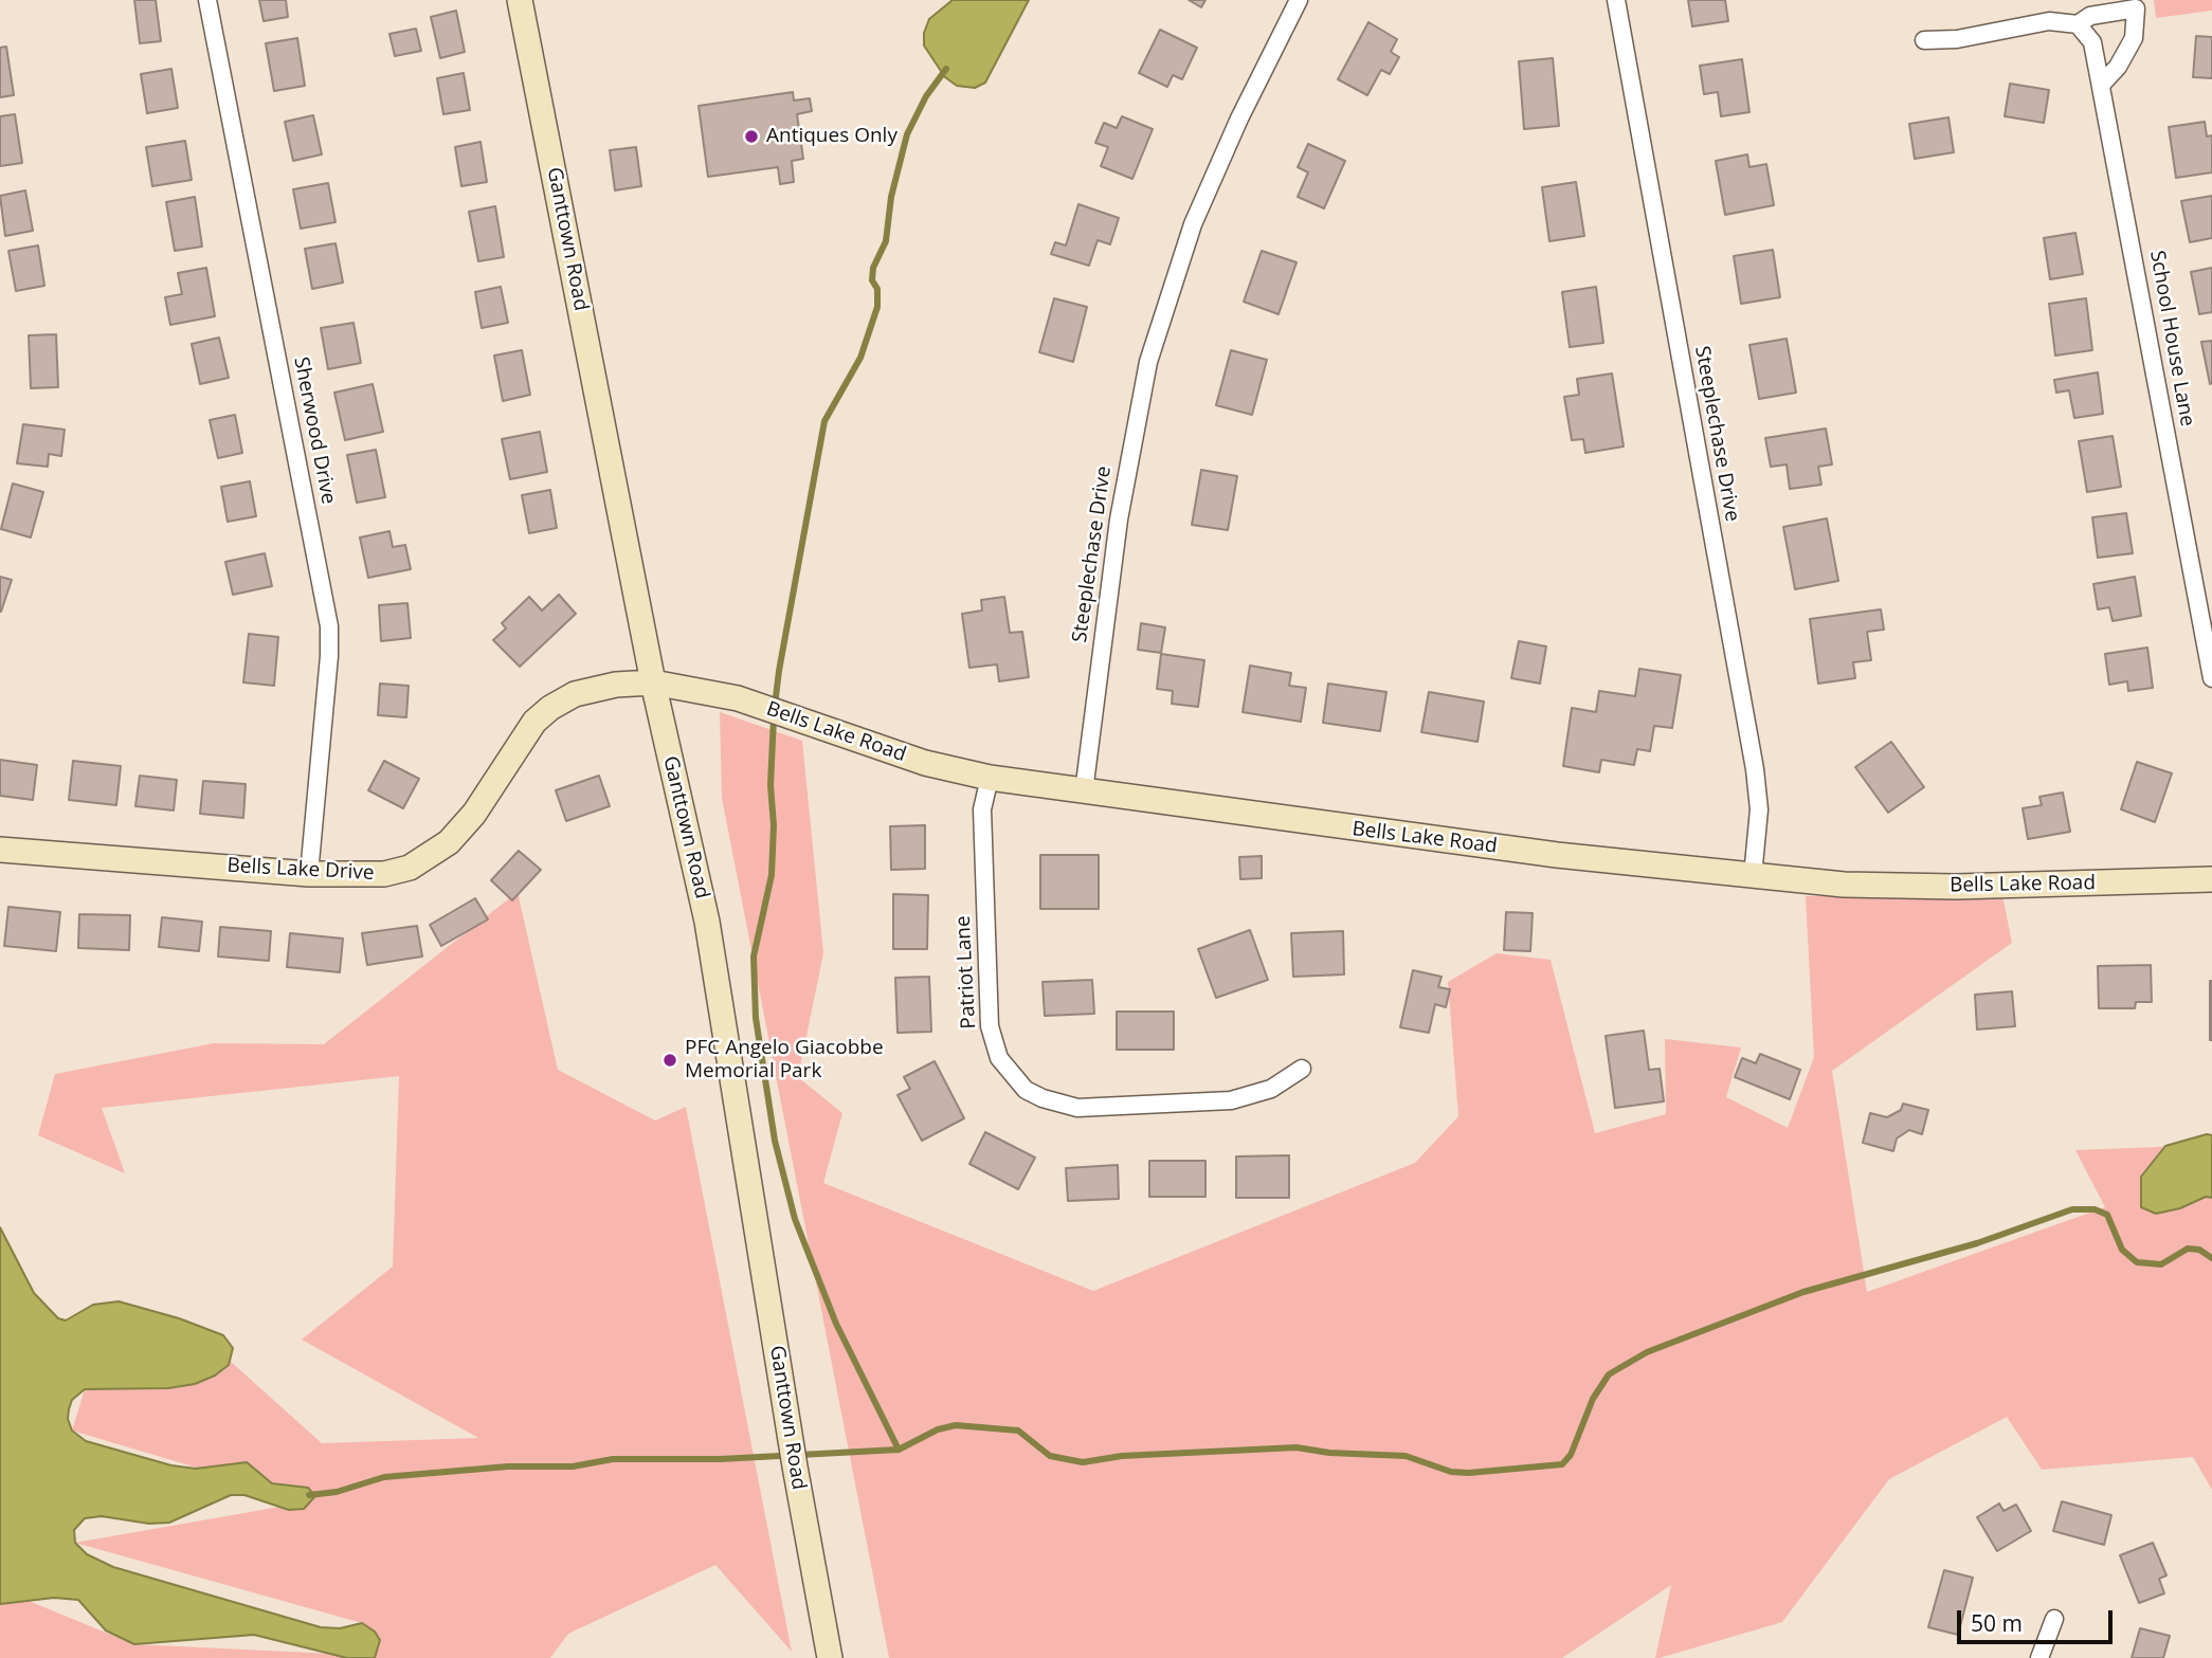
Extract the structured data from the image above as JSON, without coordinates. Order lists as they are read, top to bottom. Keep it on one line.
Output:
{"streets":{"street":["Ganttown Road","School House Lane","Sherwood Drive","Steeplechase Drive","Bells Lake Road","Bells Lake Drive","Patriot Lane"]},"crossings":[["Ganttown Road","Bells Lake Road"],["Ganttown Road","Bells Lake Drive"],["Sherwood Drive","Bells Lake Drive"],["Steeplechase Drive","Bells Lake Road"],["Bells Lake Road","Bells Lake Drive"],["Bells Lake Road","Patriot Lane"]],"places":["Antiques Only","PFC Angelo Giacobbe Memorial Park"],"scale_bar":"50 m"}
